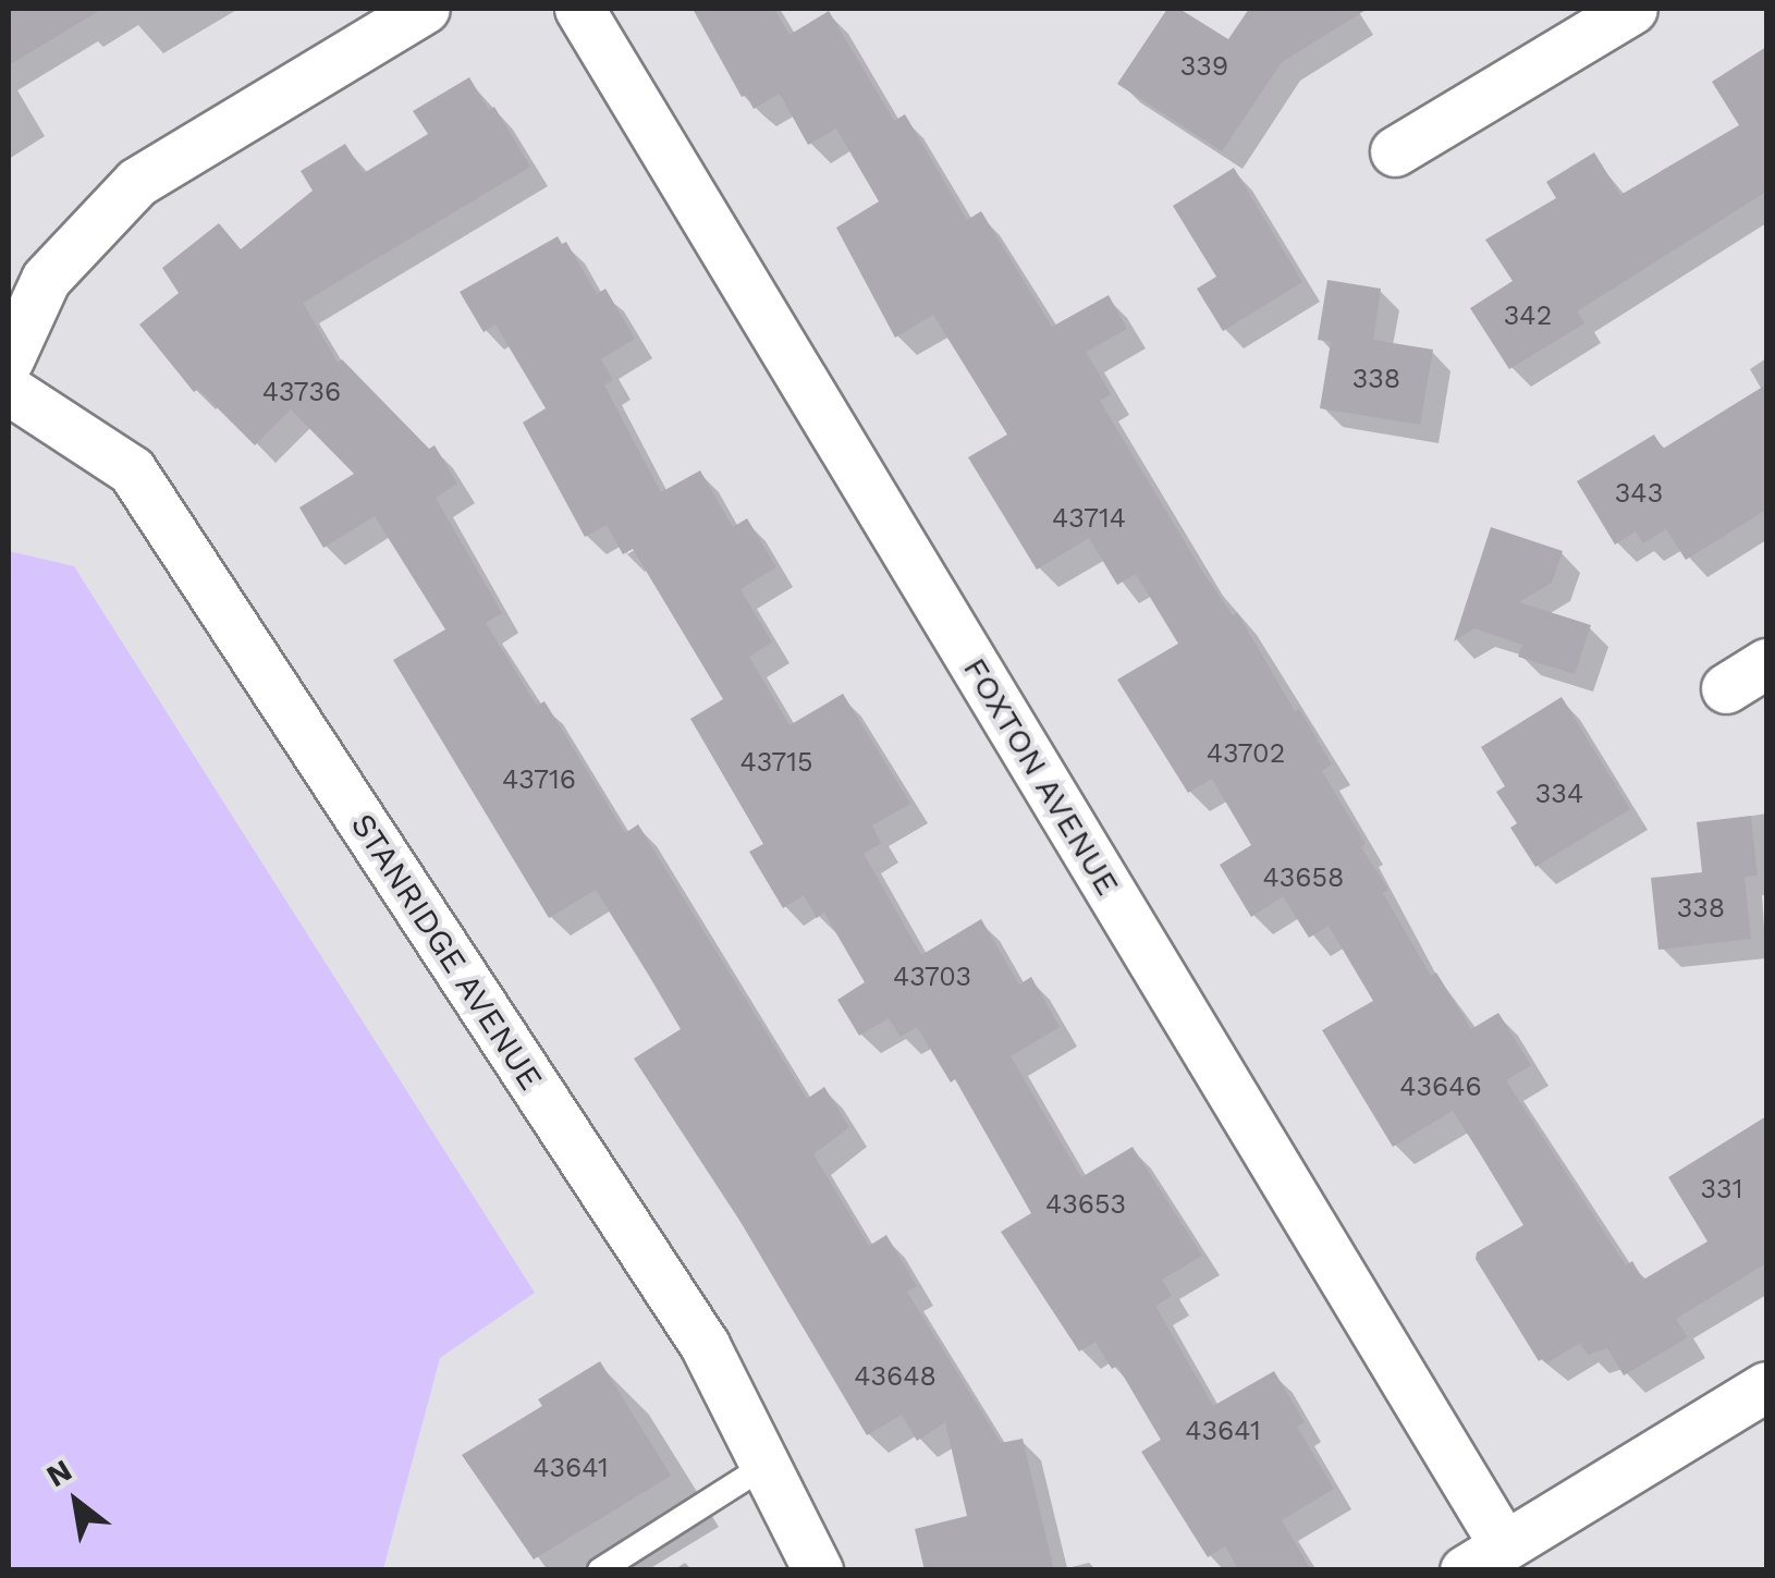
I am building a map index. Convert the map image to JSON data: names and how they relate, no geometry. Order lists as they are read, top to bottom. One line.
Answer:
{"streets":{"street":["FOXTON AVENUE","STANRIDGE AVENUE"]},"house_numbers":["339","342","338","43736","343","43714","43702","43715","43716","334","43658","338","43703","43646","331","43653","43648","43641","43641"],"north":"top left"}
